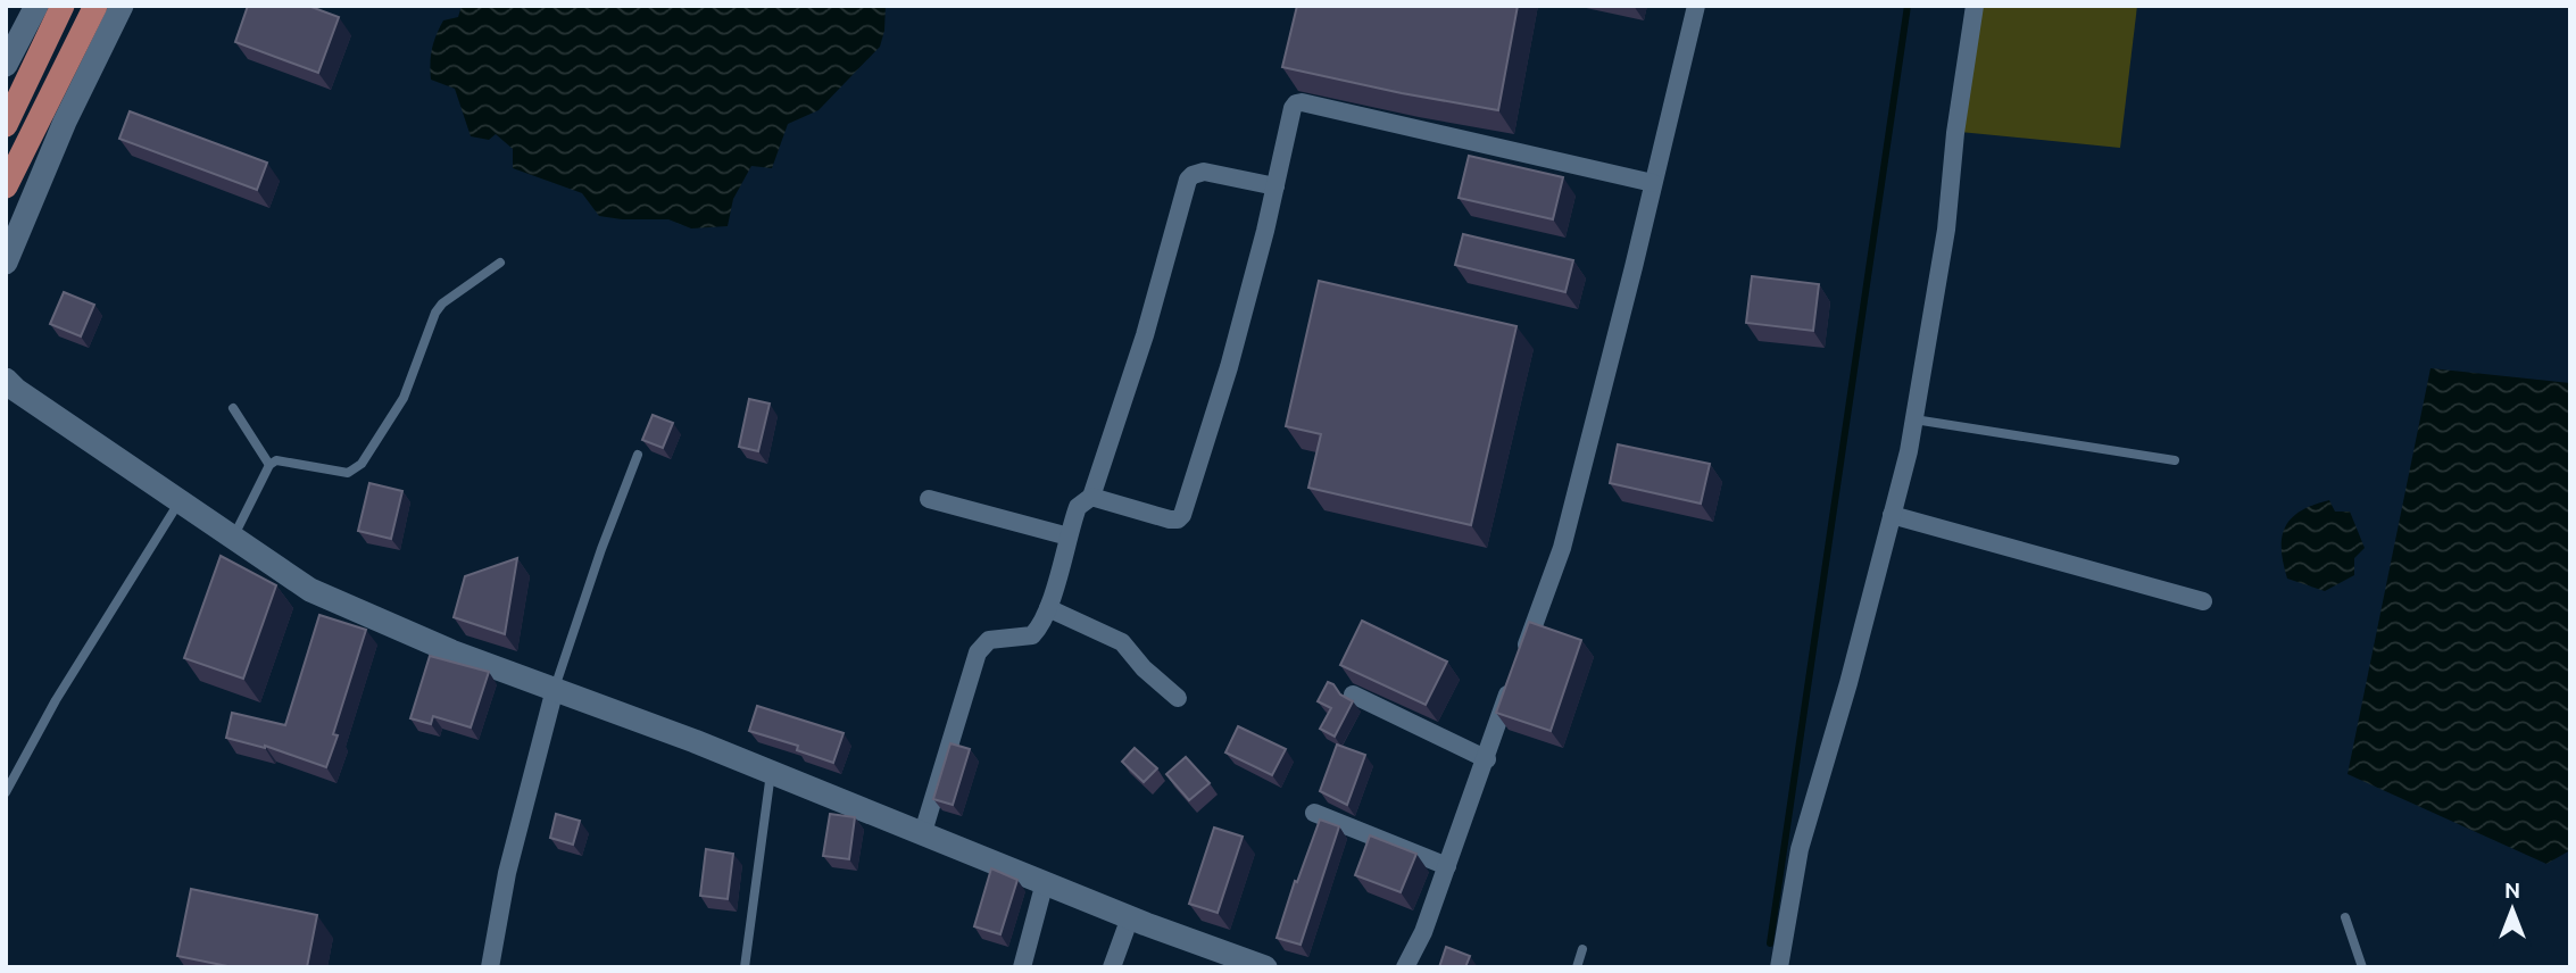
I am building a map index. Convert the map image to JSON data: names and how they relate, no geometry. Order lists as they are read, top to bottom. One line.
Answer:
{"north":"top"}
